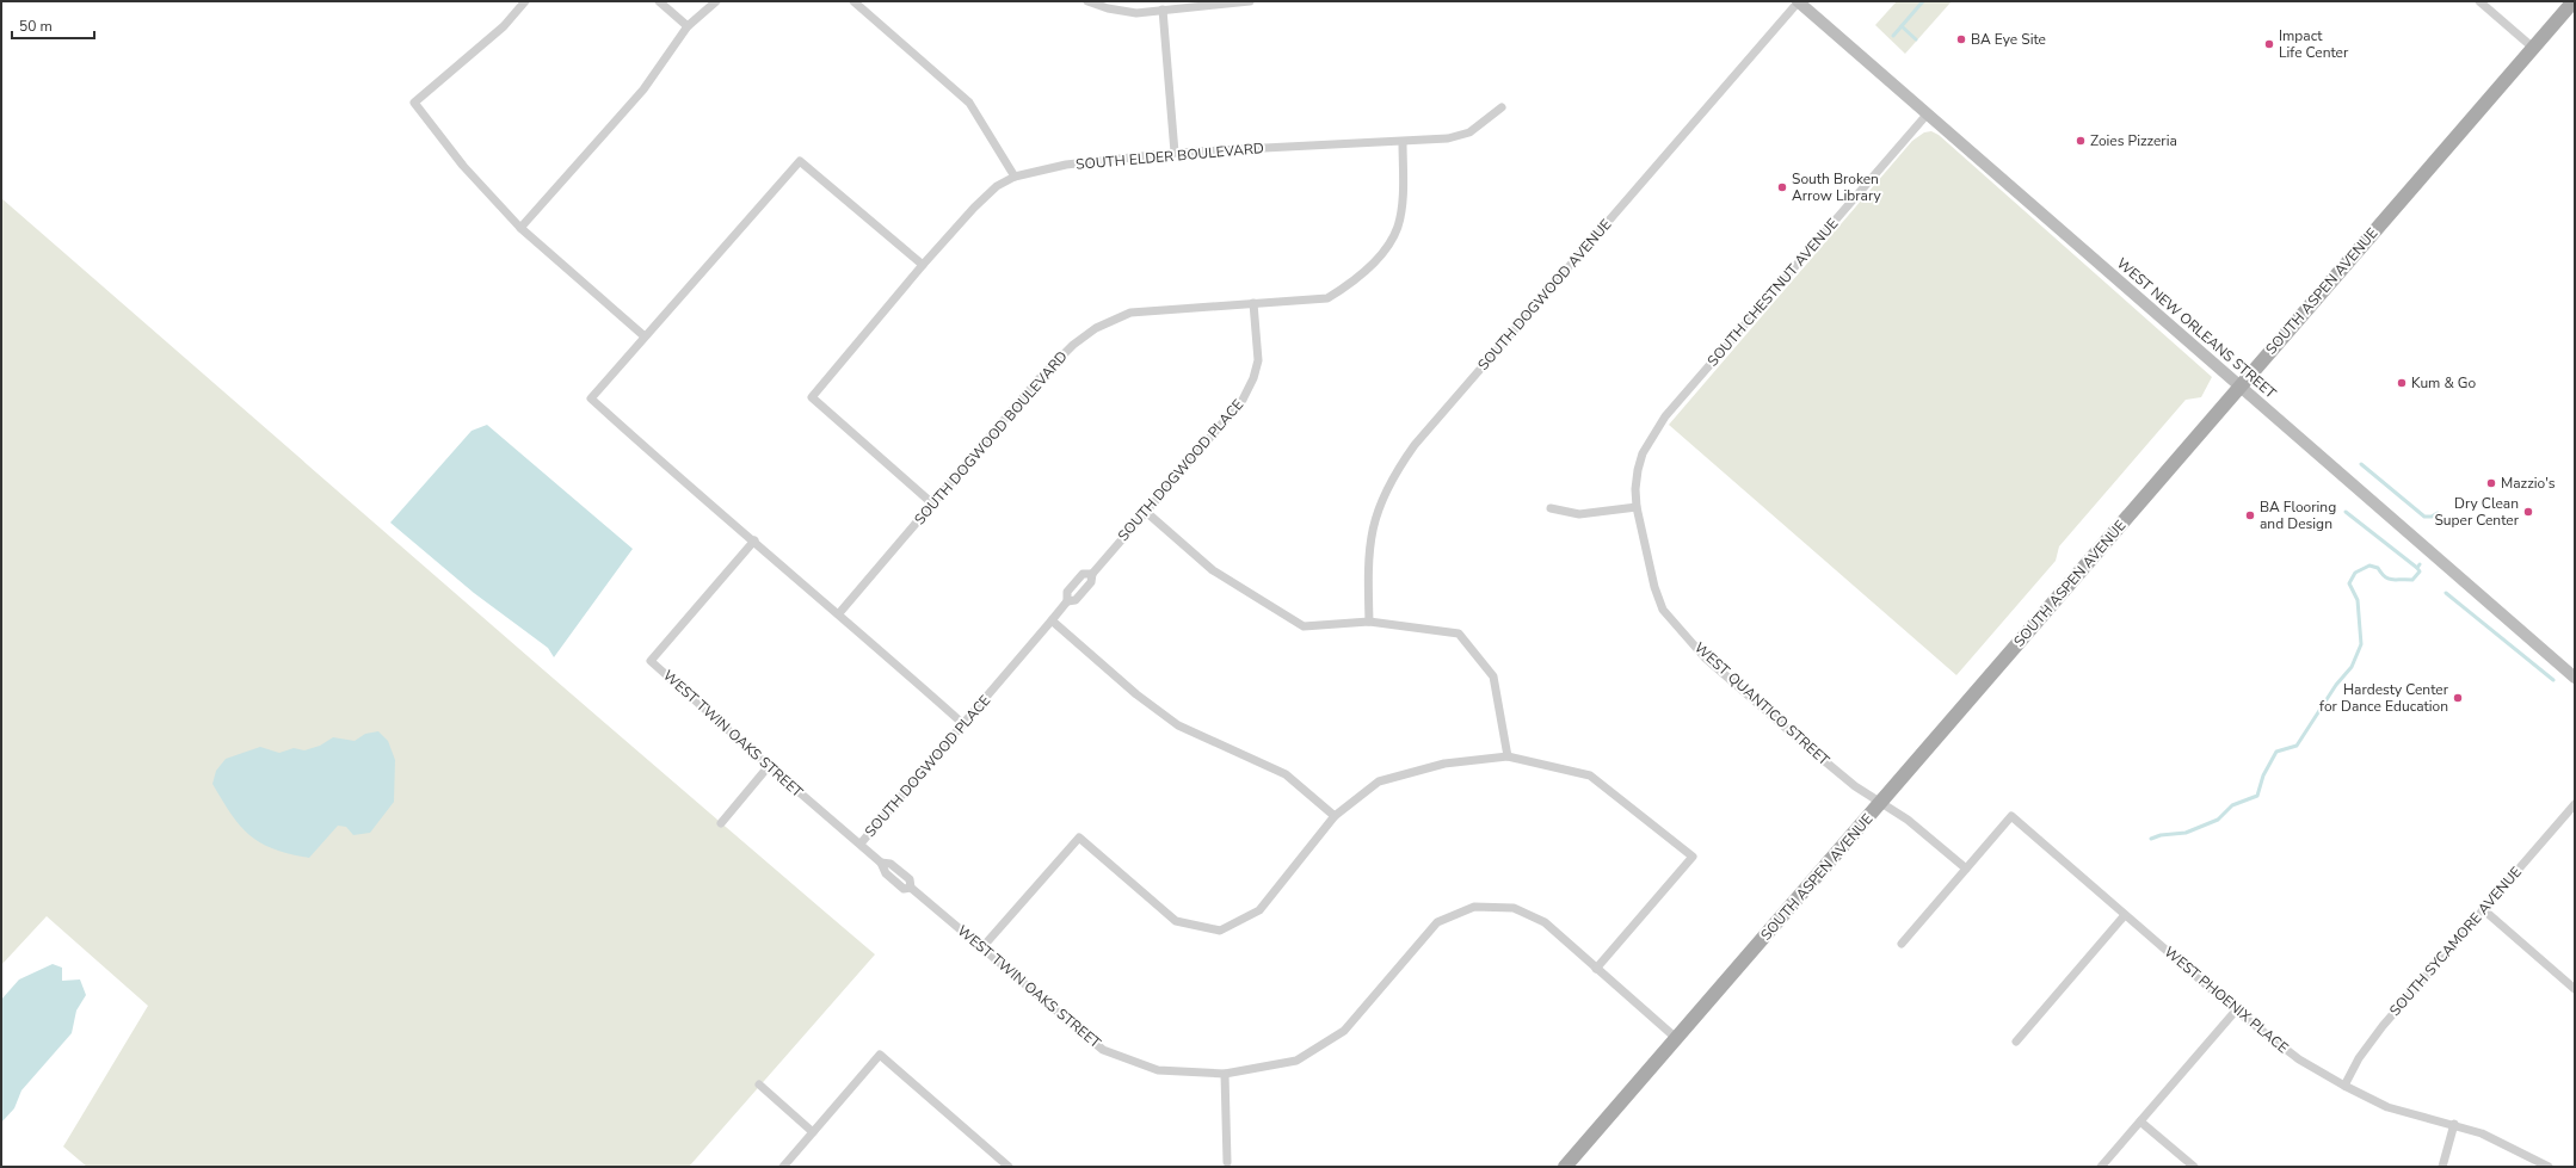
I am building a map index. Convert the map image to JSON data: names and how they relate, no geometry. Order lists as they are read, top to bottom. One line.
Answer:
{"streets":{"main road":["SOUTH ASPEN AVENUE"],"street":["SOUTH ELDER BOULEVARD","SOUTH CHESTNUT AVENUE","SOUTH DOGWOOD AVENUE","WEST NEW ORLEANS STREET","SOUTH DOGWOOD BOULEVARD","SOUTH DOGWOOD PLACE","WEST QUANTICO STREET","WEST TWIN OAKS STREET","SOUTH SYCAMORE AVENUE","WEST PHOENIX PLACE"]},"crossings":[["SOUTH ELDER BOULEVARD","SOUTH DOGWOOD BOULEVARD"],["SOUTH ASPEN AVENUE","WEST NEW ORLEANS STREET"],["SOUTH ASPEN AVENUE","WEST QUANTICO STREET"],["SOUTH ASPEN AVENUE","WEST TWIN OAKS STREET"],["SOUTH CHESTNUT AVENUE","WEST NEW ORLEANS STREET"],["SOUTH CHESTNUT AVENUE","WEST QUANTICO STREET"],["SOUTH DOGWOOD AVENUE","WEST NEW ORLEANS STREET"],["SOUTH DOGWOOD BOULEVARD","SOUTH DOGWOOD PLACE"],["SOUTH DOGWOOD PLACE","WEST TWIN OAKS STREET"],["WEST QUANTICO STREET","WEST PHOENIX PLACE"],["SOUTH SYCAMORE AVENUE","WEST PHOENIX PLACE"]],"places":["BA Eye Site","Impact Life Center","Zoies Pizzeria","South Broken Arrow Library","Kum & Go","Mazzio's","Dry Clean Super Center","BA Flooring and Design","Hardesty Center for Dance Education"],"scale_bar":"50 m"}
